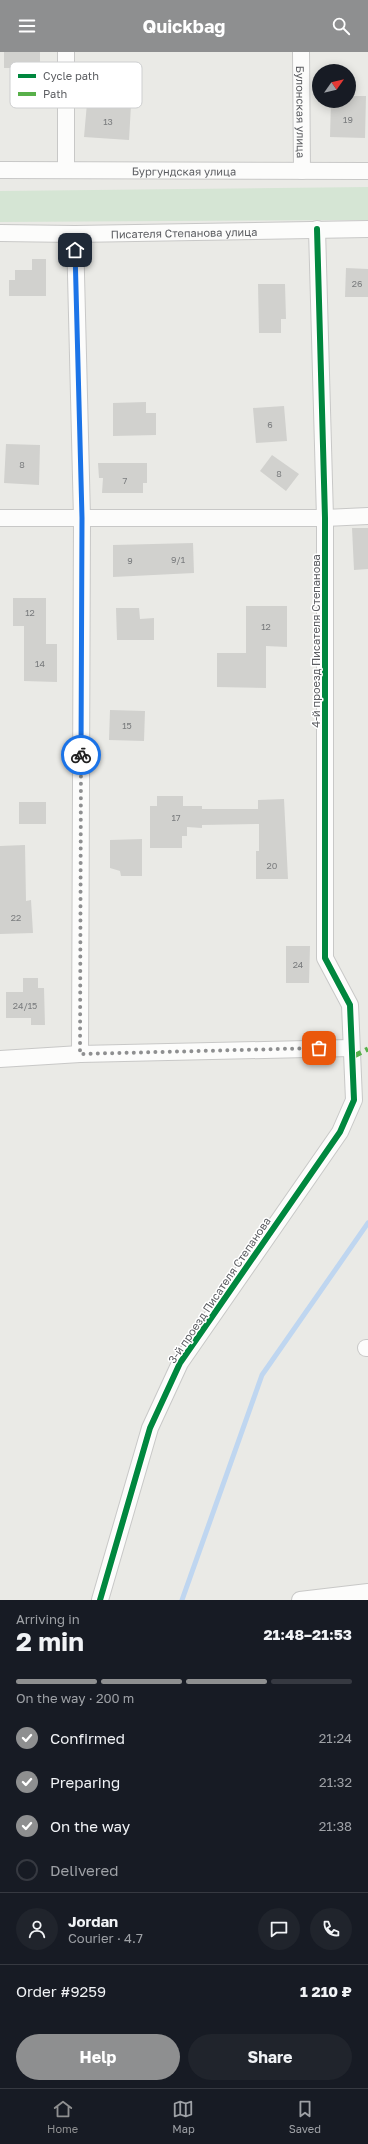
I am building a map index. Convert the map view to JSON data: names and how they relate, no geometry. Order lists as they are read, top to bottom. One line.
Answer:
{"streets":{"street":["Булонская улица","Бургундская улица","Писателя Степанова улица","4-й проезд Писателя Степанова","3-й проезд Писателя Степанова"]},"crossings":[["Булонская улица","Бургундская улица"],["Писателя Степанова улица","4-й проезд Писателя Степанова"],["4-й проезд Писателя Степанова","3-й проезд Писателя Степанова"]],"house_numbers":["19","13","26","6","8","8","7","9/1","9","12","12","14","15","17","20","22","24","24/15"],"legend":["Cycle path","Path"],"north":"top right","page":{"header":"Quickbag","heading":["2 min","Arriving in","21:48–21:53"],"panel":["Jordan","Courier · 4.7","Order #9259","1 210 ₽"],"bar":"On the way · 200 m","list":[["Confirmed","21:24"],["Preparing","21:32"],["On the way","21:38"],"Delivered"],"buttons":["Help","Share"],"tabs":["Home","Map","Saved"]}}
